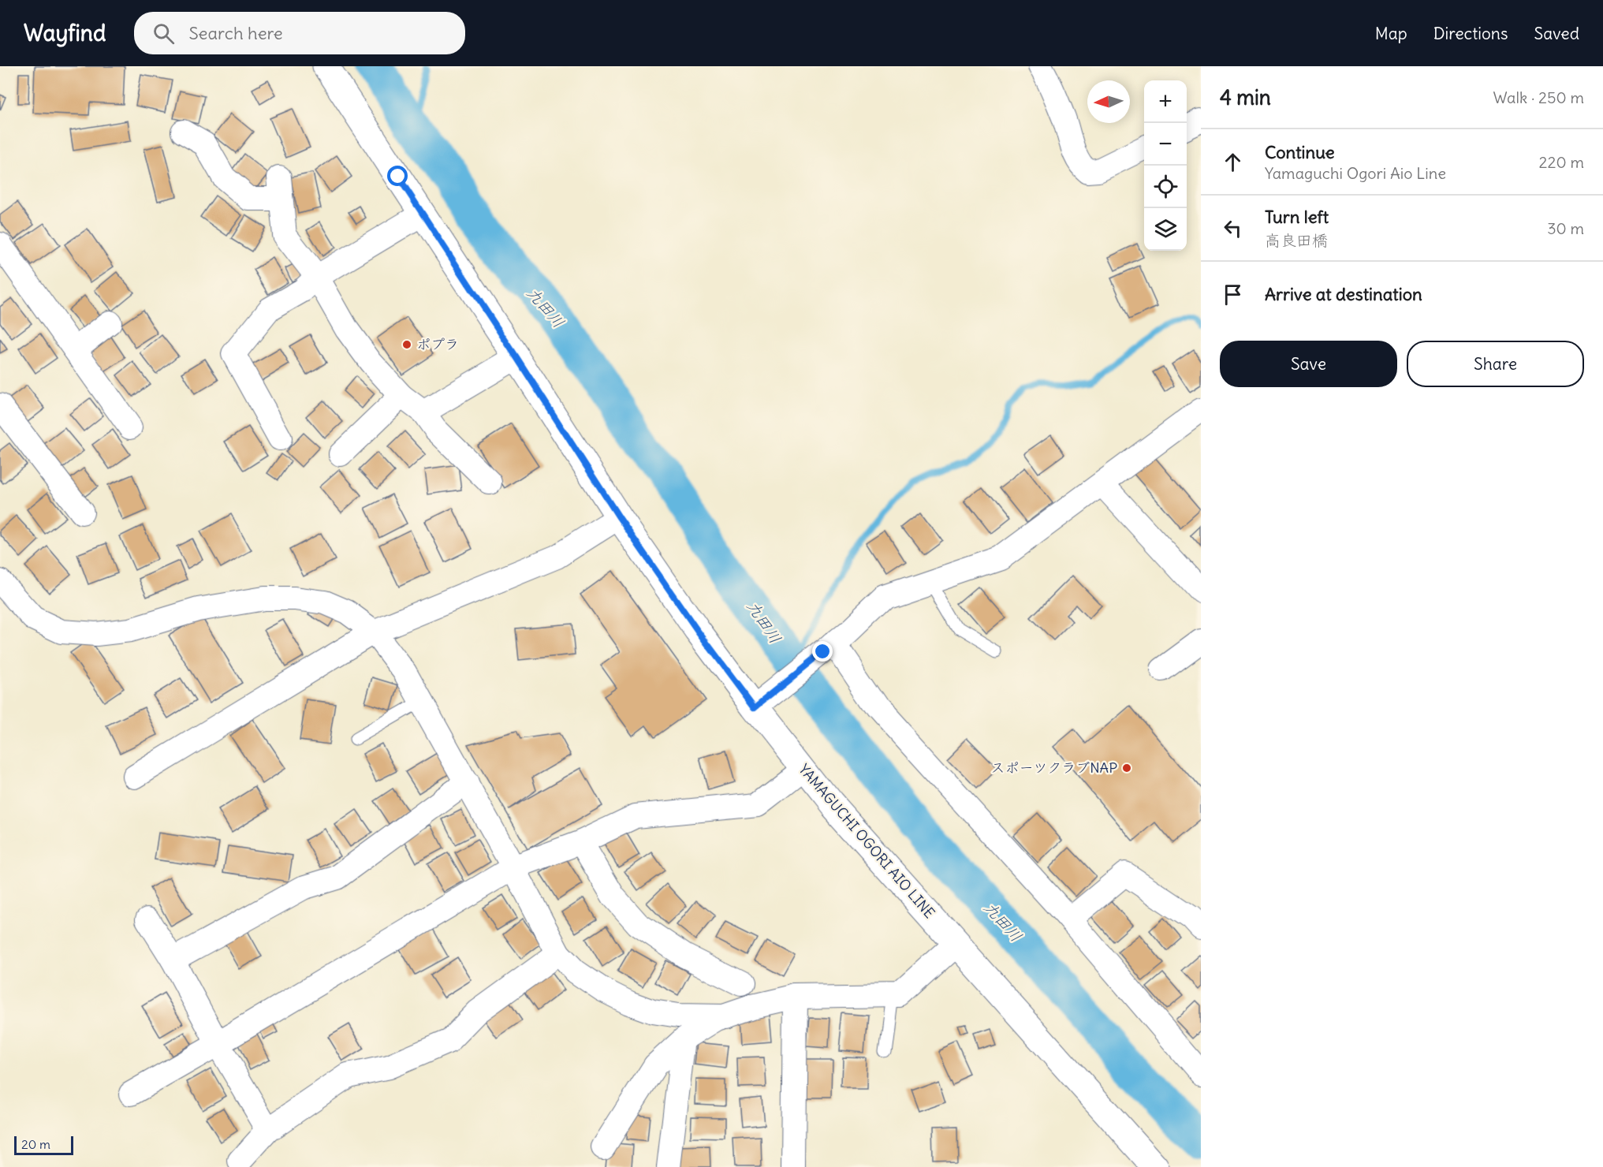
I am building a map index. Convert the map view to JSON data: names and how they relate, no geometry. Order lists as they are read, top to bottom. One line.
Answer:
{"streets":{"main road":["YAMAGUCHI OGORI AIO LINE"]},"water":["九田川"],"places":["ポプラ","スポーツクラブNAP"],"scale_bar":"20 m","north":"left","page":{"header":"Wayfind","search":"Search here","nav":["Map","Directions","Saved"],"heading":["4 min","Walk · 250 m"],"map_buttons":["+","−"],"list":[["Continue","Yamaguchi Ogori Aio Line","220 m"],["Turn left","高良田橋","30 m"],"Arrive at destination"],"buttons":["Save","Share"],"scale":"20 m"}}
